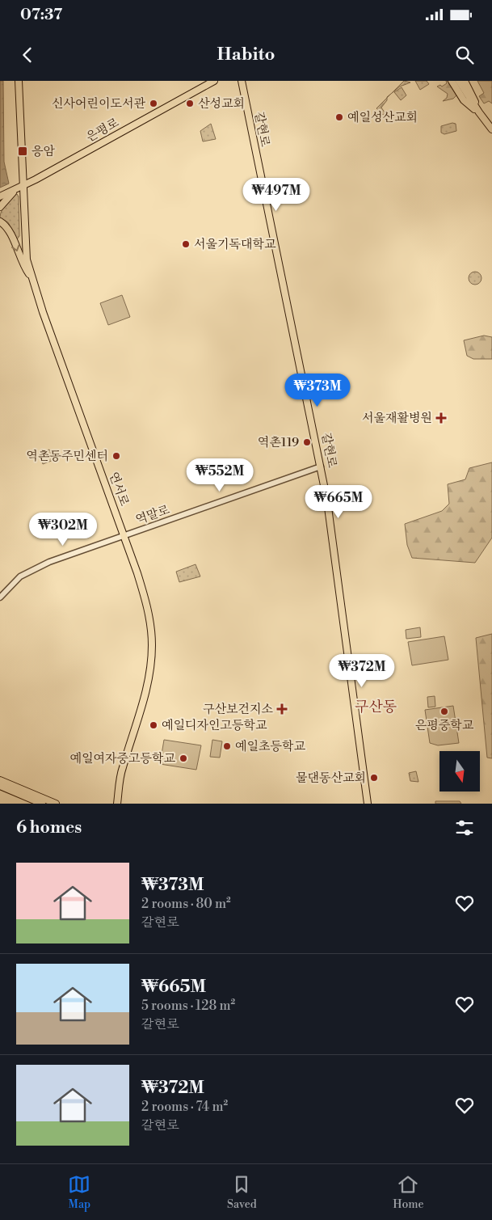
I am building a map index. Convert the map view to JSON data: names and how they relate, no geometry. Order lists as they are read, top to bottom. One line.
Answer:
{"streets":{"main road":["갈현로","은평로","연서로"],"street":["역말로"]},"crossings":[["갈현로","역말로"],["은평로","연서로"],["연서로","역말로"]],"districts":["구산동"],"places":{"other":["신사어린이도서관","산성교회","예일성산교회","서울기독대학교","역촌119","역촌동주민센터","은평중학교","예일디자인고등학교","예일초등학교","예일여자중고등학교","물댄동산교회"],"transit":["응암"],"health":["서울재활병원","구산보건지소"]},"north":"bottom","page":{"status":"07:37","header":"Habito","price":["₩497M","₩373M","₩552M","₩665M","₩302M","₩372M"],"heading":"6 homes","list":[{"name":"₩373M","note":"2 rooms · 80 m² · 갈현로"},{"name":"₩665M","note":"5 rooms · 128 m² · 갈현로"},{"name":"₩372M","note":"2 rooms · 74 m² · 갈현로"}],"tabs":["Map","Saved","Home"]}}
